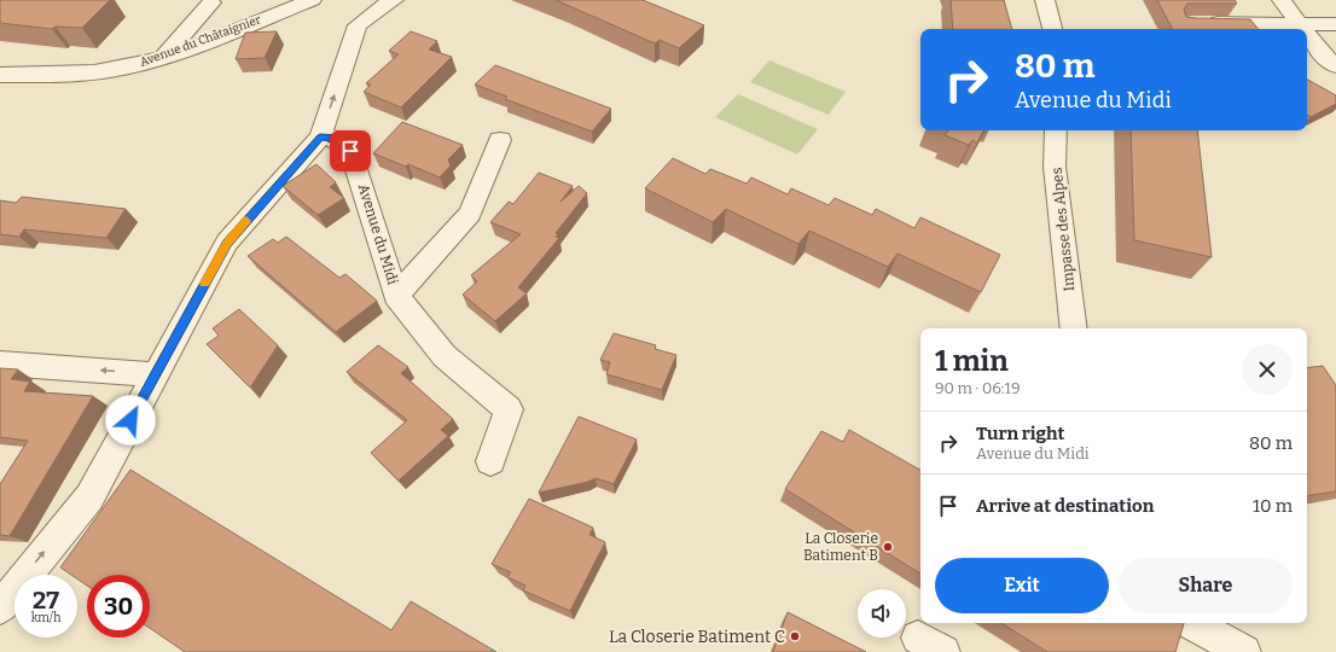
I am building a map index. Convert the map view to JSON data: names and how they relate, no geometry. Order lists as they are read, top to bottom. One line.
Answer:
{"streets":{"street":["Avenue du Châtaignier","Impasse des Alpes","Avenue du Midi"]},"places":["La Closerie Batiment B","La Closerie Batiment C"],"page":{"turn":["80 m","Avenue du Midi"],"heading":["1 min","90 m · 06:19"],"list":[{"name":"Turn right","note":"Avenue du Midi","value":"80 m"},{"name":"Arrive at destination","value":"10 m"}],"buttons":["Exit","Share"],"speed":"27 km/h","limit":"30"}}
